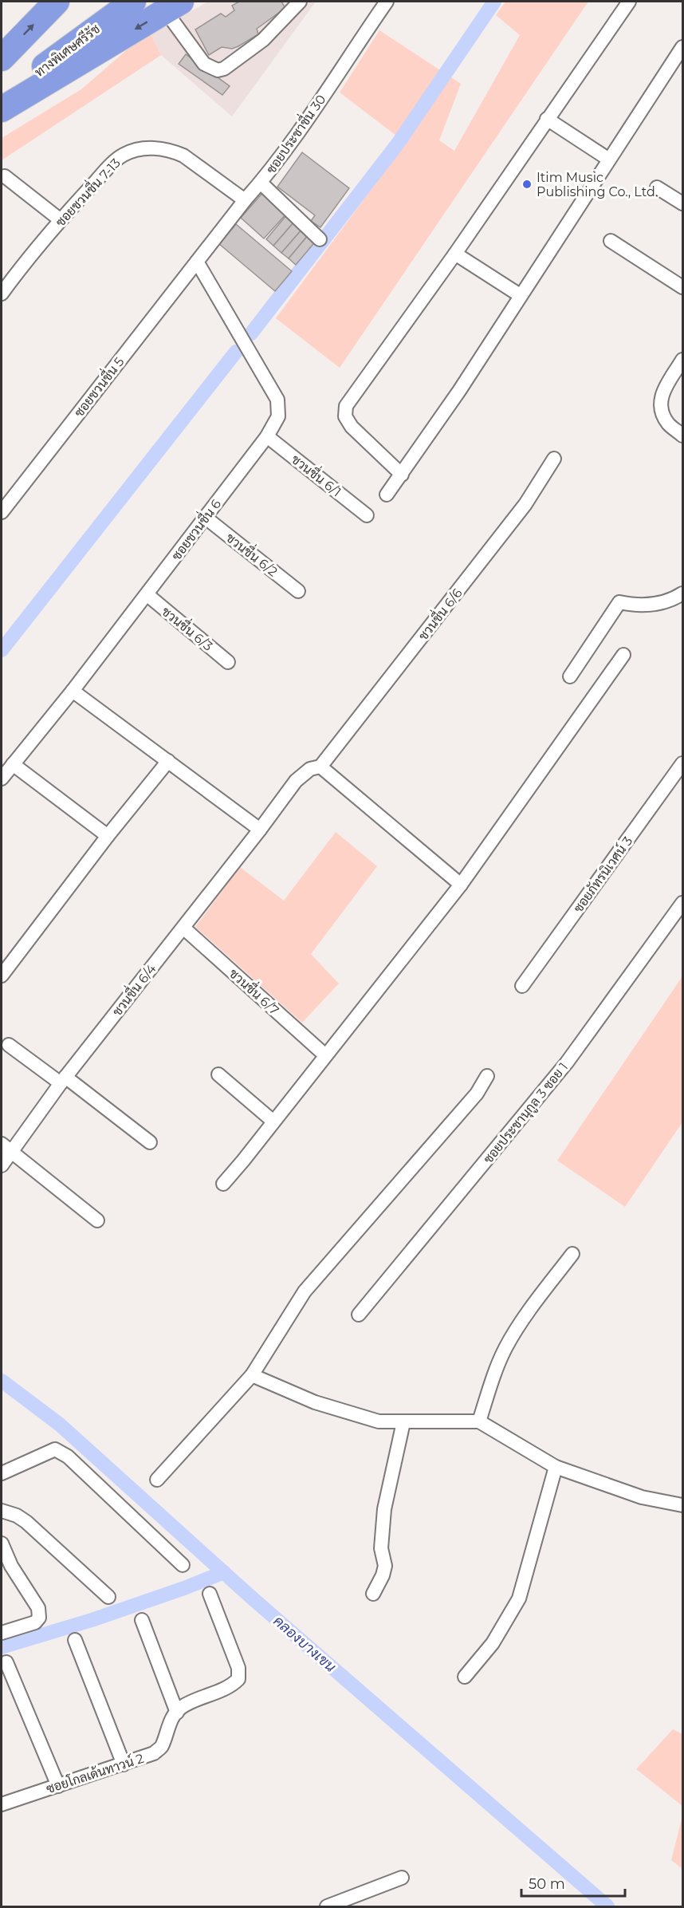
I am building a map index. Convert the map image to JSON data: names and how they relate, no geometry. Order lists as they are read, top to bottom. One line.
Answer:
{"streets":{"highway":["ทางพิเศษศรีรัช"],"street":["ซอยประชาชื่น 30","ซอยชวนชื่น 7-13","ซอยชวนชื่น 5","ชวนชื่น 6/1","ซอยชวนชื่น 6","ชวนชื่น 6/2","ชวนชื่น 6/6","ชวนชื่น 6/3","ซอยภัทรนิเวศน์ 3","ชวนชื่น 6/4","ชวนชื่น 6/7","ซอยประชานุกูล 3 ซอย 1","ซอยโกลเด้นทาวน์ 2"]},"crossings":[["ซอยประชาชื่น 30","ซอยชวนชื่น 7-13"],["ซอยประชาชื่น 30","ซอยชวนชื่น 5"],["ซอยประชาชื่น 30","ซอยชวนชื่น 6"],["ซอยชวนชื่น 5","ซอยชวนชื่น 6"],["ชวนชื่น 6/1","ซอยชวนชื่น 6"],["ซอยชวนชื่น 6","ชวนชื่น 6/2"],["ซอยชวนชื่น 6","ชวนชื่น 6/3"],["ชวนชื่น 6/6","ชวนชื่น 6/4"],["ชวนชื่น 6/4","ชวนชื่น 6/7"]],"water":["คลองบางเขน"],"places":["Itim Music Publishing Co., Ltd."],"scale_bar":"50 m"}
